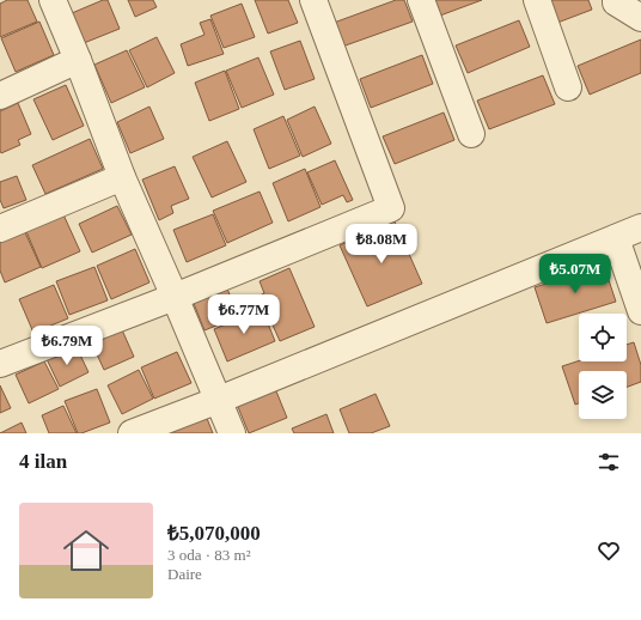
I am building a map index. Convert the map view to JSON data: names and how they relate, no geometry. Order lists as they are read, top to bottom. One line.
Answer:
{"page":{"price":["₺8.08M","₺5.07M","₺6.77M","₺6.79M"],"heading":"4 ilan","list":[{"name":"₺5,070,000","note":"3 oda · 83 m² · Daire"}]}}
